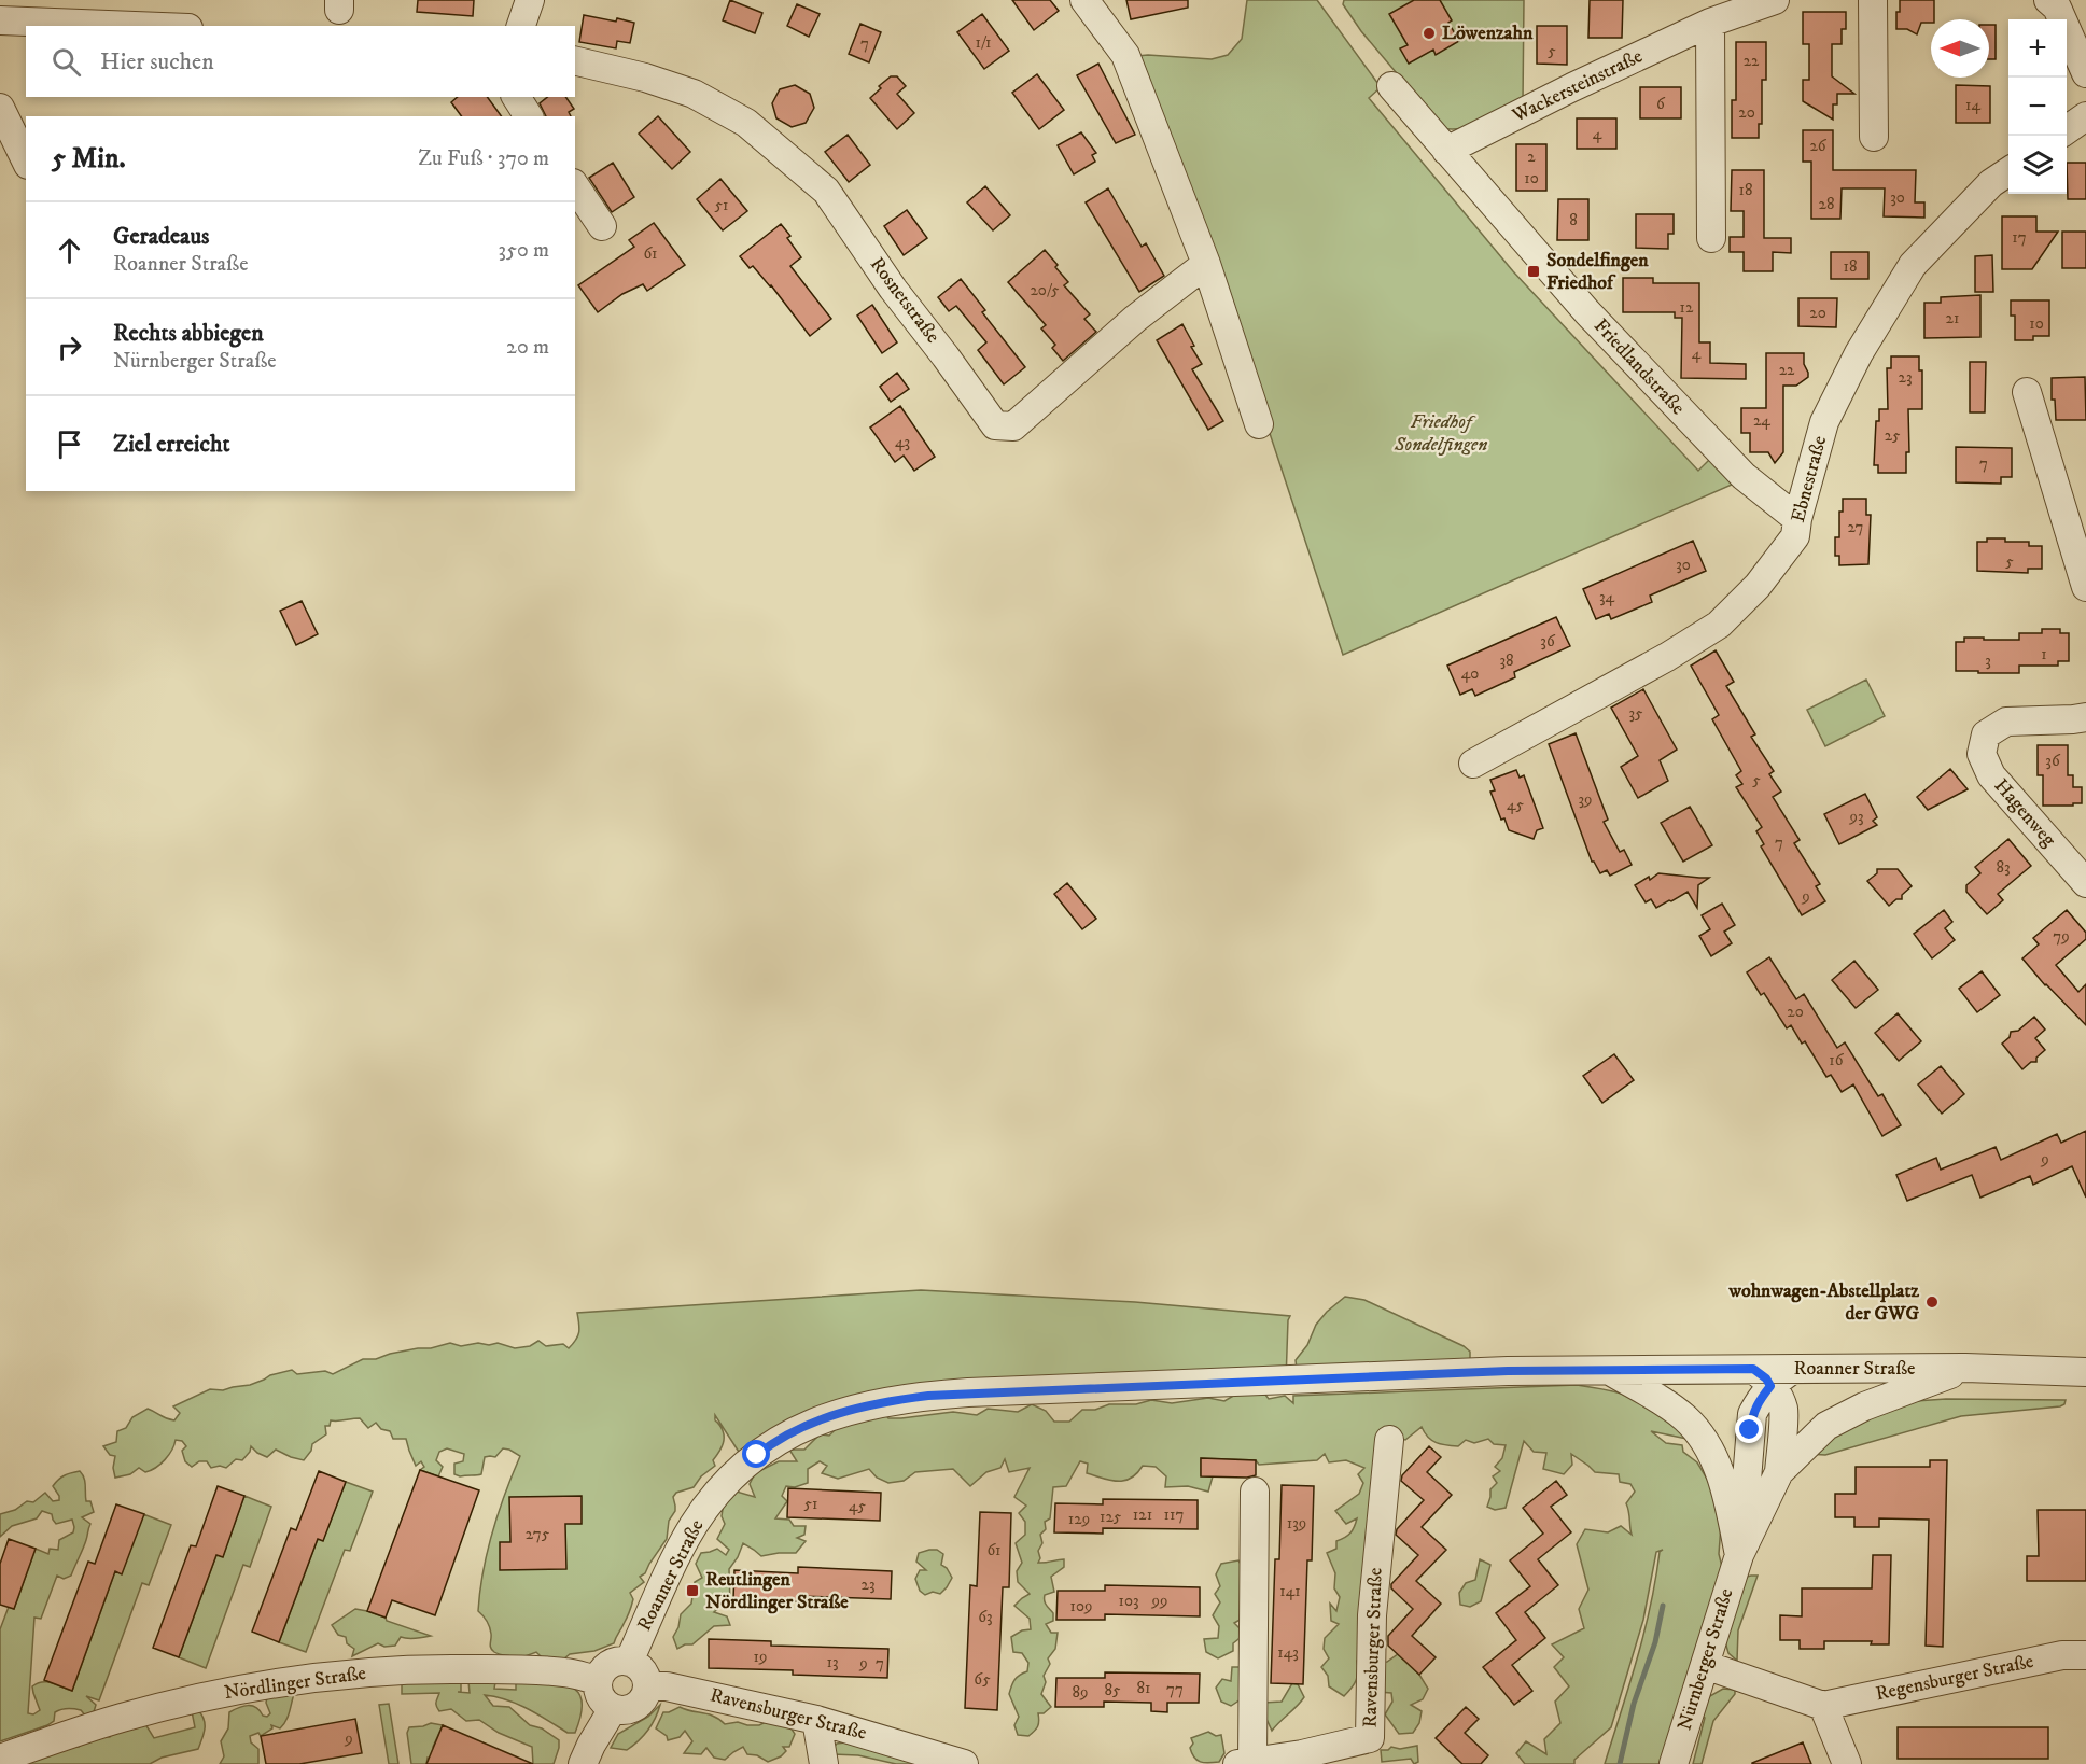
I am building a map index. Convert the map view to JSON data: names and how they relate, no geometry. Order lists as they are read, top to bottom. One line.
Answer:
{"streets":{"street":["Wackersteinstraße","Rosnetstraße","Friedlandstraße","Ebnestraße","Hagenweg","Roanner Straße","Ravensburger Straße","Nürnberger Straße","Regensburger Straße","Nördlinger Straße"]},"crossings":[["Wackersteinstraße","Friedlandstraße"],["Friedlandstraße","Ebnestraße"],["Roanner Straße","Ravensburger Straße"],["Roanner Straße","Nürnberger Straße"],["Roanner Straße","Nördlinger Straße"],["Ravensburger Straße","Nördlinger Straße"]],"parks":["Friedhof Sondelfingen"],"places":{"other":["Löwenzahn","wohnwagen-Abstellplatz der GWG"],"transit":["Sondelfingen Friedhof","Reutlingen Nördlinger Straße"]},"house_numbers":["1/1","7","5","22","6","14","20","4","26","2","10","18","30","28","51","8","17","61","18","20/5","12","20","21","10","4","22","23","24","25","43","7","27","5","30","34","36","1","38","3","40","35","36","5","39","45","93","7","83","9","79","20","16","9","51","45","121","117","125","129","139","275","61","23","141","103","99","109","63","143","19","13","9","7","65","81","77","85","89","9"],"north":"left","page":{"map_buttons":["+","−"],"search":"Hier suchen","heading":["5 Min.","Zu Fuß · 370 m"],"list":[["Geradeaus","Roanner Straße","350 m"],["Rechts abbiegen","Nürnberger Straße","20 m"],"Ziel erreicht"]}}
